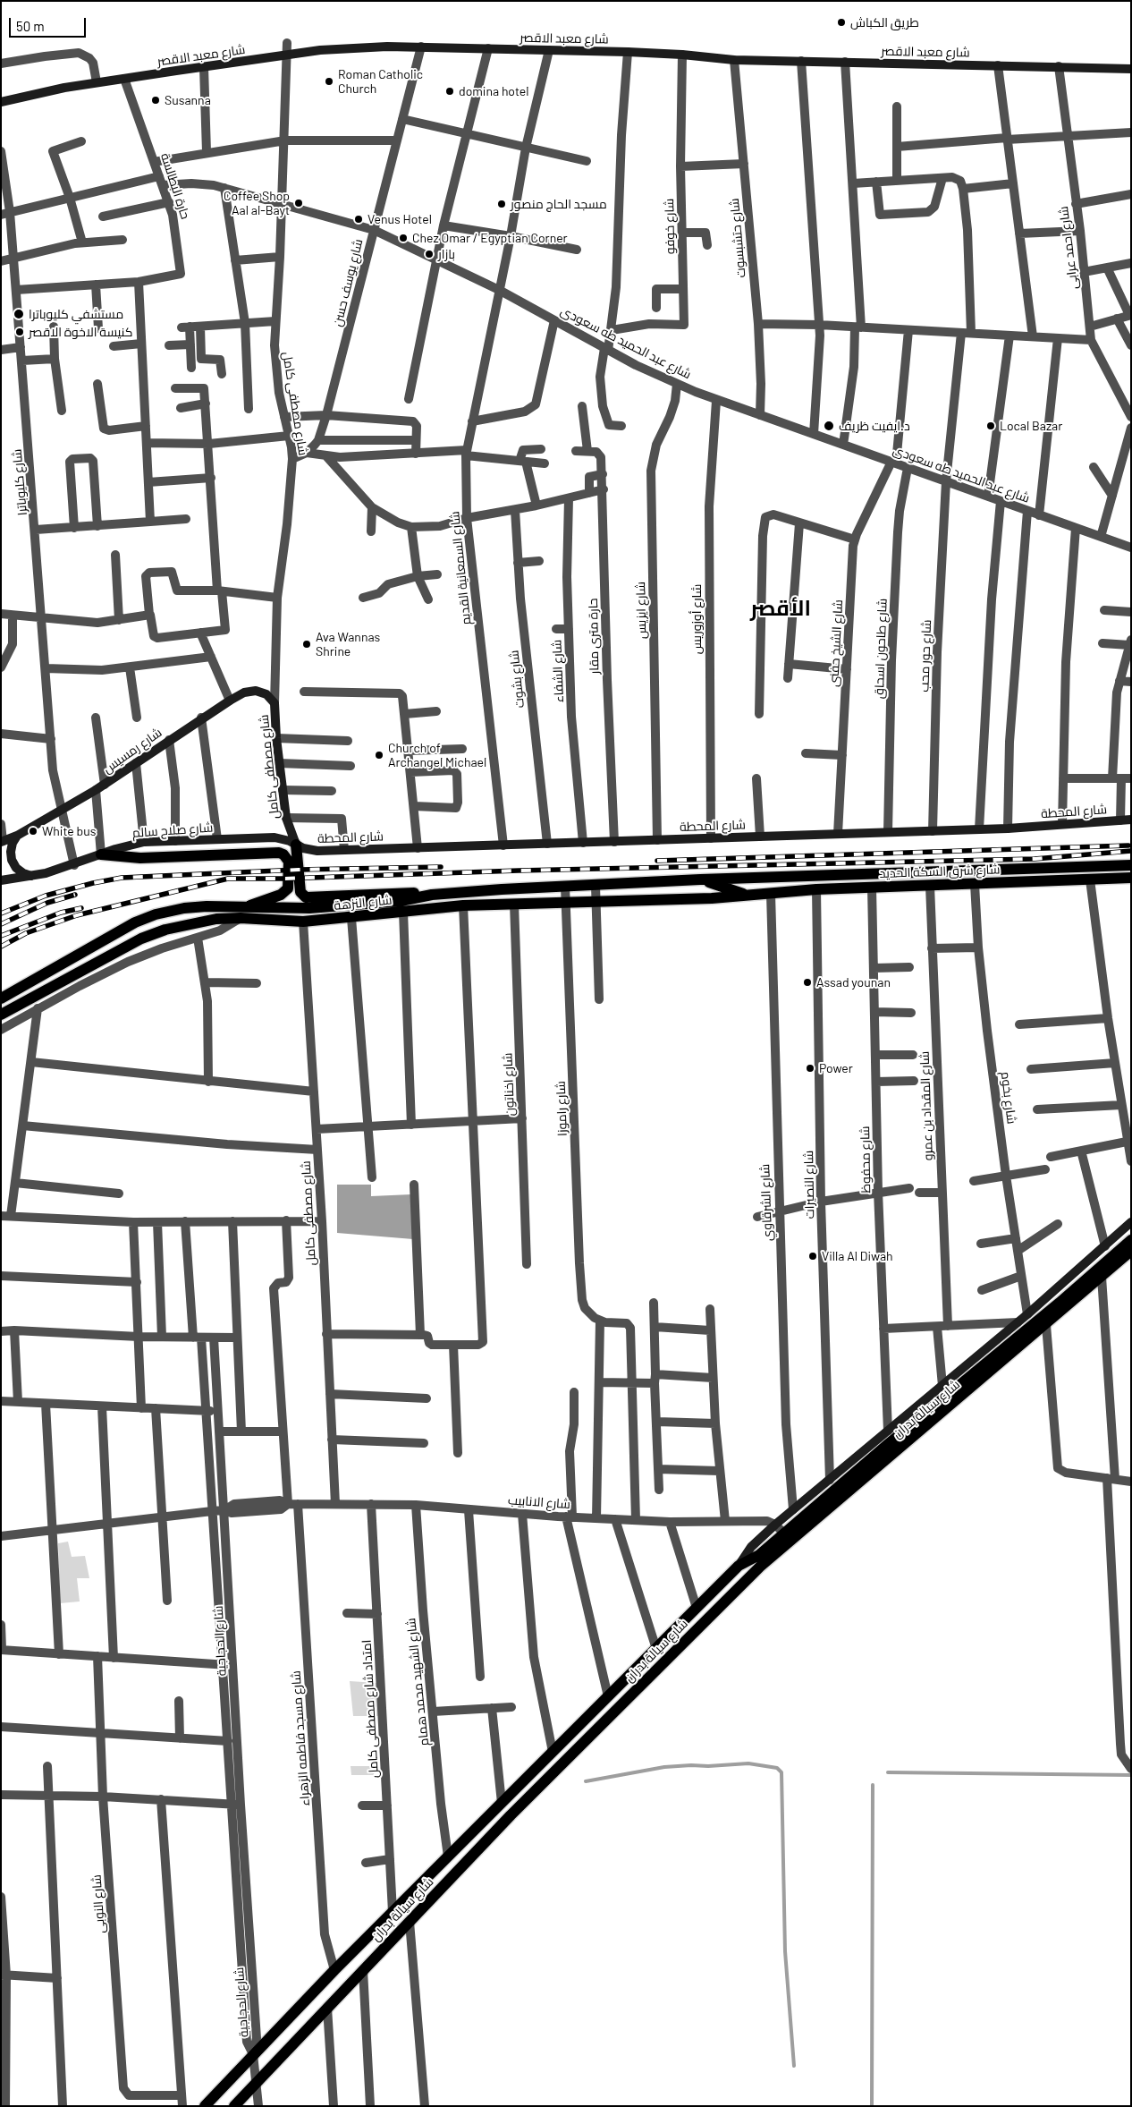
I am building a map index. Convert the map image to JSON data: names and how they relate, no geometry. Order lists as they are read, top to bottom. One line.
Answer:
{"streets":{"main road":["شارع معبد الاقصر","شارع مصطفى كامل","شارع رمسيس","شارع المحطة","شارع صلاح سالم","شارع شرق السكة الحديد","شارع النزهة","شارع سيالة بدران"],"street":["حارة البطالسة","شارع خوفو","شارع حتشبسوت","شارع احمد عرابى","شارع يوسف حسن","شارع عبد الحميد طه سعودى","شارع كليوباترا","شارع السمعانية القديم","شارع ايزيس","شارع أوزوريس","حارة مترى مقار","شارع الشيخ حفنى","شارع طاحون اسحاق","شارع حور محب","شارع الشفاء","شارع بشوت","شارع اخناتون","شارع بخوم","شارع المقداد بن عمرو","شارع راموزا","شارع محفوظ","شارع النصيرات","شارع الشرقاوي","شارع الانابيب","شارع الحجاجية","شارع الشهيد محمد همام","امتداد شارع مصطفى كامل","شارع مسجد فاطمه الزهراء","شارع النوبى"]},"crossings":[["شارع معبد الاقصر","حارة البطالسة"],["شارع معبد الاقصر","شارع خوفو"],["شارع معبد الاقصر","شارع حتشبسوت"],["شارع معبد الاقصر","شارع احمد عرابى"],["شارع معبد الاقصر","شارع يوسف حسن"],["شارع معبد الاقصر","شارع مصطفى كامل"],["شارع معبد الاقصر","شارع السمعانية القديم"],["حارة البطالسة","شارع عبد الحميد طه سعودى"],["حارة البطالسة","شارع كليوباترا"],["شارع حتشبسوت","شارع عبد الحميد طه سعودى"],["شارع يوسف حسن","شارع عبد الحميد طه سعودى"],["شارع يوسف حسن","شارع مصطفى كامل"],["شارع عبد الحميد طه سعودى","شارع مصطفى كامل"],["شارع عبد الحميد طه سعودى","شارع كليوباترا"],["شارع عبد الحميد طه سعودى","شارع السمعانية القديم"],["شارع عبد الحميد طه سعودى","شارع ايزيس"],["شارع عبد الحميد طه سعودى","شارع أوزوريس"],["شارع عبد الحميد طه سعودى","شارع الشيخ حفنى"],["شارع عبد الحميد طه سعودى","شارع طاحون اسحاق"],["شارع عبد الحميد طه سعودى","شارع حور محب"],["شارع مصطفى كامل","شارع رمسيس"],["شارع مصطفى كامل","شارع المحطة"],["شارع مصطفى كامل","شارع صلاح سالم"],["شارع مصطفى كامل","شارع النزهة"],["شارع مصطفى كامل","شارع الانابيب"],["شارع كليوباترا","شارع رمسيس"],["شارع كليوباترا","شارع صلاح سالم"],["شارع السمعانية القديم","شارع المحطة"],["شارع ايزيس","شارع المحطة"],["شارع أوزوريس","شارع المحطة"],["حارة مترى مقار","شارع المحطة"],["شارع الشيخ حفنى","شارع المحطة"],["شارع طاحون اسحاق","شارع المحطة"],["شارع حور محب","شارع المحطة"],["شارع الشفاء","شارع المحطة"],["شارع بشوت","شارع المحطة"],["شارع المحطة","شارع صلاح سالم"],["شارع شرق السكة الحديد","شارع النزهة"],["شارع شرق السكة الحديد","شارع بخوم"],["شارع شرق السكة الحديد","شارع المقداد بن عمرو"],["شارع شرق السكة الحديد","شارع محفوظ"],["شارع شرق السكة الحديد","شارع النصيرات"],["شارع شرق السكة الحديد","شارع الشرقاوي"],["شارع النزهة","شارع اخناتون"],["شارع النزهة","شارع راموزا"],["شارع بخوم","شارع سيالة بدران"],["شارع محفوظ","شارع سيالة بدران"],["شارع النصيرات","شارع سيالة بدران"],["شارع الشرقاوي","شارع سيالة بدران"],["شارع سيالة بدران","شارع الانابيب"],["شارع سيالة بدران","شارع الحجاجية"],["شارع سيالة بدران","شارع الشهيد محمد همام"],["شارع سيالة بدران","امتداد شارع مصطفى كامل"],["شارع سيالة بدران","شارع مسجد فاطمه الزهراء"],["شارع الانابيب","شارع الحجاجية"],["شارع الانابيب","شارع الشهيد محمد همام"],["شارع الانابيب","امتداد شارع مصطفى كامل"],["شارع الانابيب","شارع مسجد فاطمه الزهراء"]],"districts":["الأقصر"],"places":["طريق الكباش","Roman Catholic Church","domina hotel","Susanna","Coffee Shop Aal al‑Bayt","مسجد الحاج منصور","Venus Hotel","Chez Omar / Egyptian Corner","بازار","مستشفي كليوباترا","كنيسة الاخوة الاقصر","د.ايفيت ظريف","Local Bazar","Ava Wannas Shrine","Church of Archangel Michael","White bus","Assad younan","Power","Villa Al Diwah"],"scale_bar":"50 m"}
